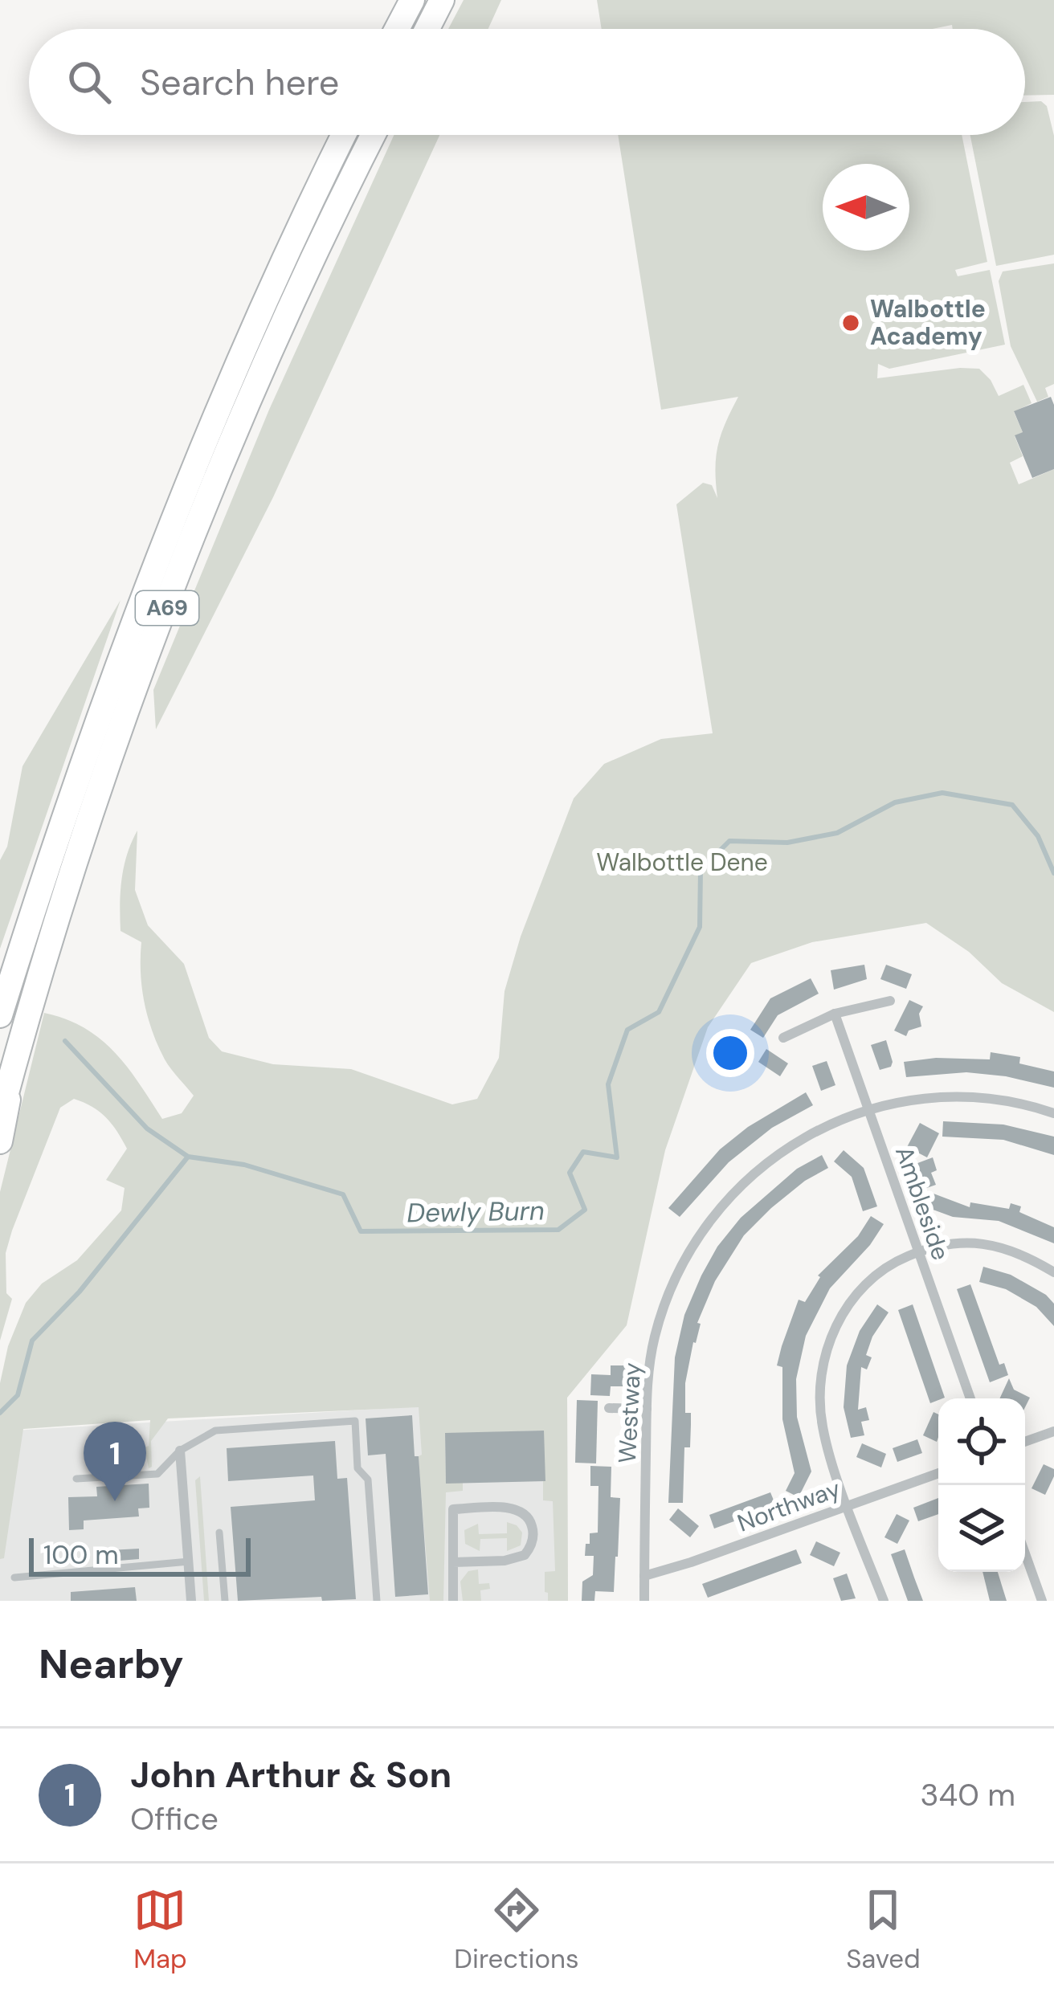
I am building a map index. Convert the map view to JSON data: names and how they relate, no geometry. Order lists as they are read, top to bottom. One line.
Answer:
{"streets":{"highway":["A69"],"street":["Ambleside","Westway","Northway"]},"crossings":[["Ambleside","Westway"],["Westway","Northway"]],"water":["Dewly Burn"],"parks":["Walbottle Dene"],"places":["Walbottle Academy"],"scale_bar":"100 m","north":"left","page":{"search":"Search here","pins":"1","scale":"100 m","heading":"Nearby","list":[{"mark":"1","name":"John Arthur & Son","note":"Office","value":"340 m"}],"nav":["Map","Directions","Saved"]}}
